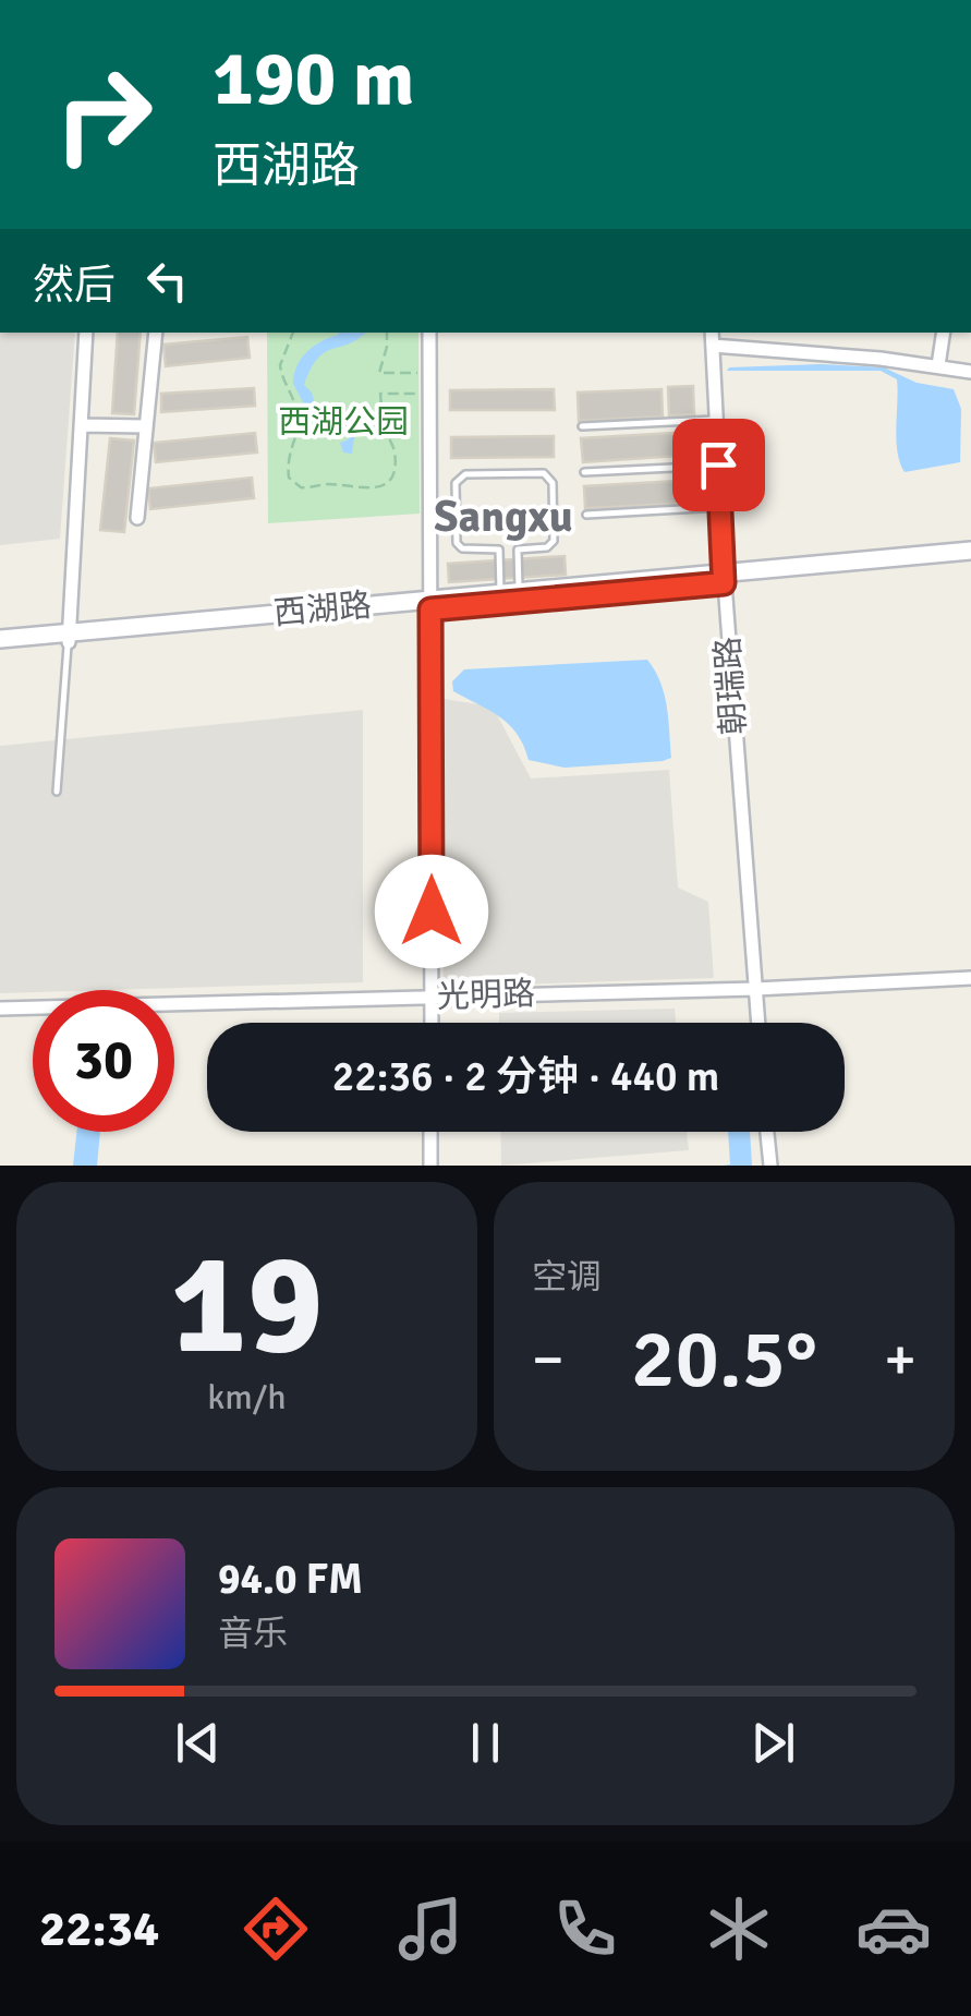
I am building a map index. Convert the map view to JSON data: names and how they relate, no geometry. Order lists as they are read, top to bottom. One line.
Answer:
{"streets":{"main road":["西湖路"],"street":["朝瑞路","光明路"]},"crossings":[["西湖路","朝瑞路"],["朝瑞路","光明路"]],"districts":["Sangxu"],"parks":["西湖公园"],"page":{"turn":["190 m","西湖路"],"then":"然后","limit":"30","trip":"22:36 · 2 分钟 · 440 m","tile":[["19","km/h"],"空调"],"heat":["−","20.5°","+"],"song":["94.0 FM","音乐"],"tabs":"22:34"}}
